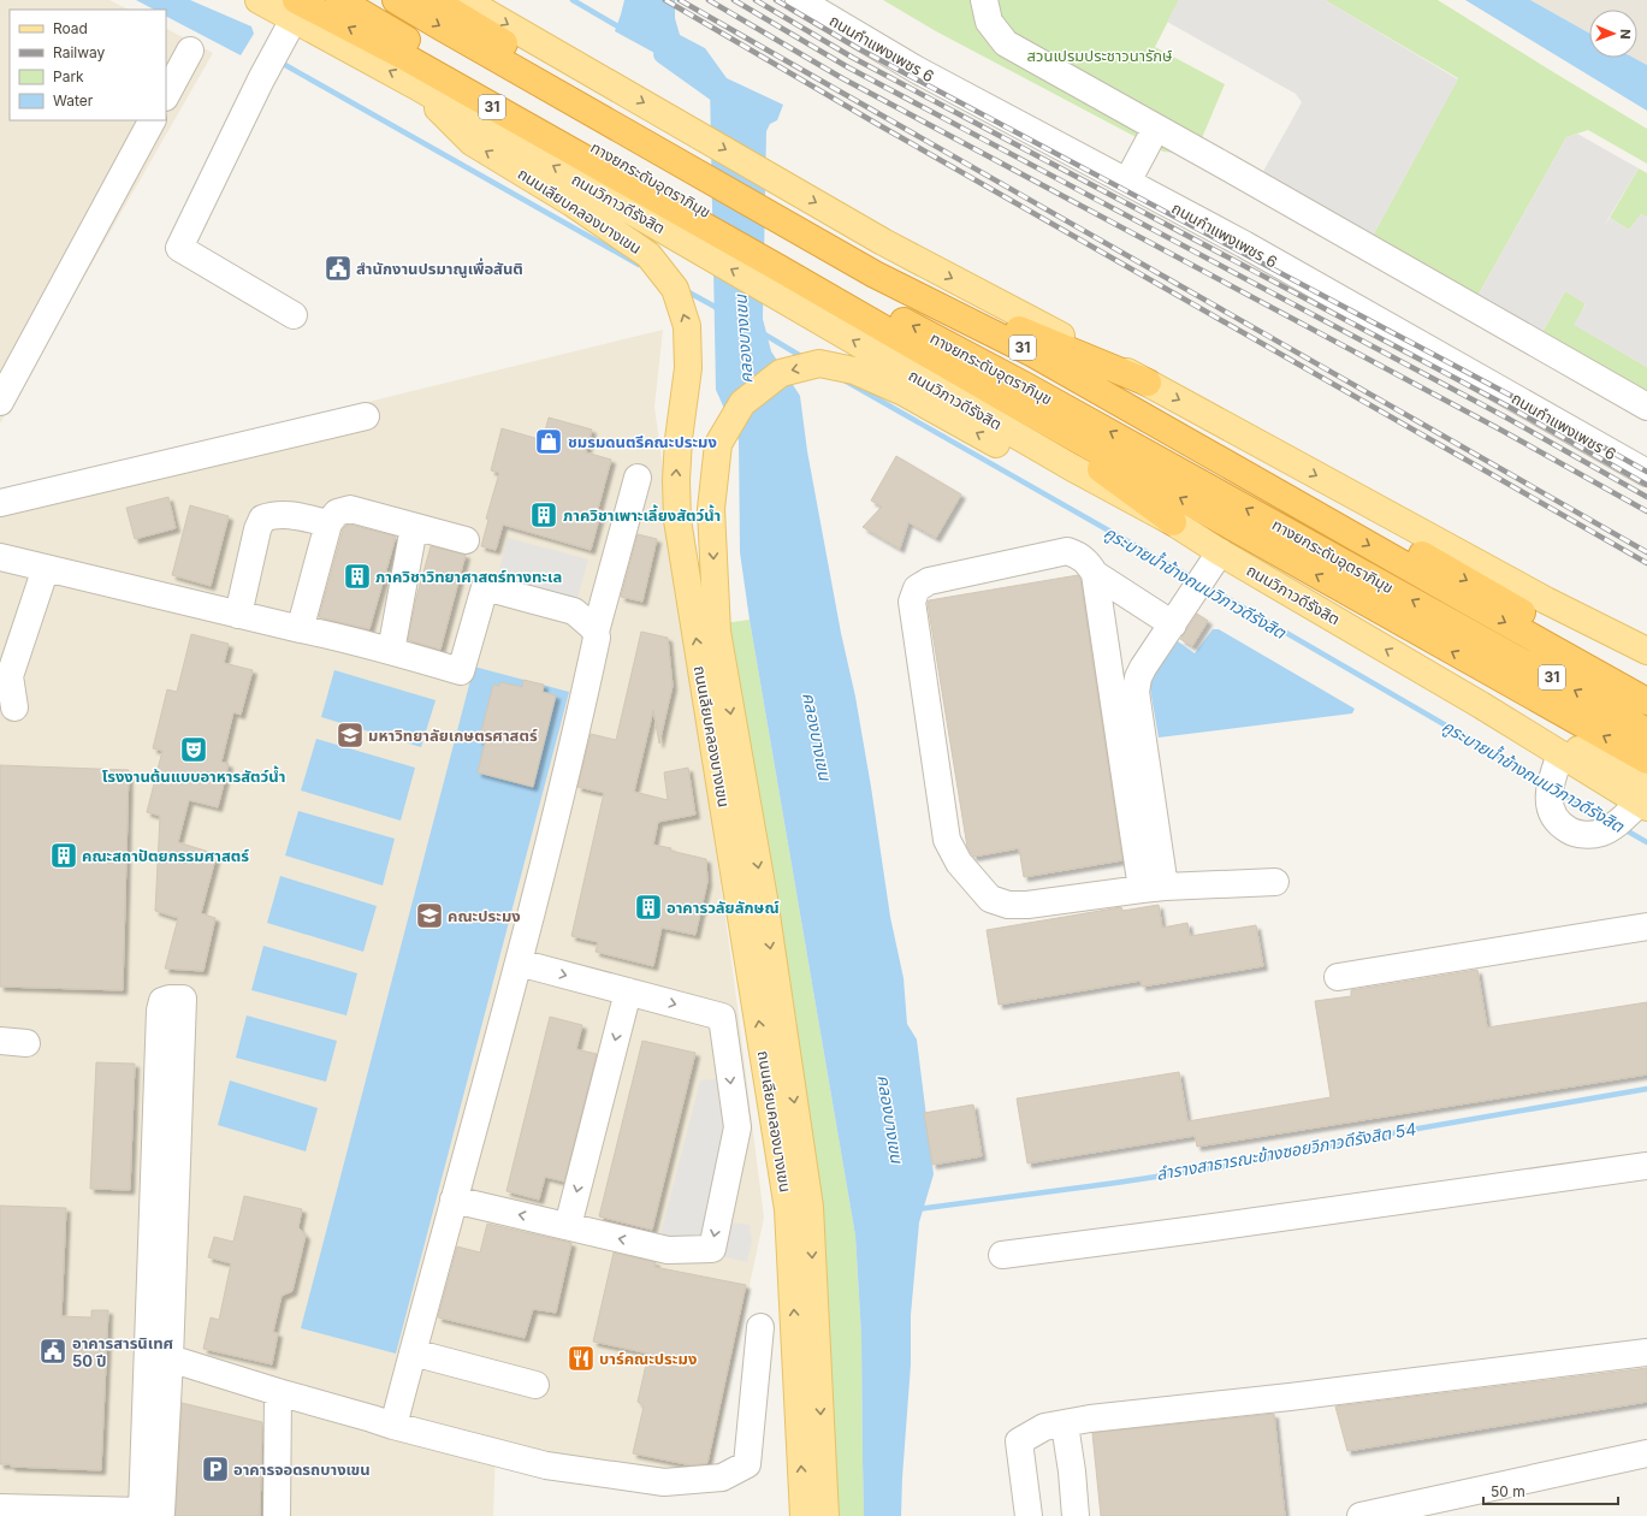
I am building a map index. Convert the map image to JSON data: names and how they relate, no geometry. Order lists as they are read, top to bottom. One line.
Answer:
{"streets":{"highway":["31","ทางยกระดับอุตราภิมุข","ถนนวิภาวดีรังสิต"],"main road":["ถนนเลียบคลองบางเขน"],"street":["ถนนกำแพงเพชร 6"]},"crossings":[["ถนนวิภาวดีรังสิต","ถนนเลียบคลองบางเขน"]],"water":["คลองบางเขน","คูระบายน้ำข้างถนนวิภาวดีรังสิต","ลำรางสาธารณะข้างซอยวิภาวดีรังสิต 54"],"parks":["สวนเปรมประชาวนารักษ์"],"places":{"public building":["สำนักงานปรมาณูเพื่อสันติ","อาคารสารนิเทศ 50 ปี"],"shop":["ชมรมดนตรีคณะประมง"],"building":["ภาควิชาเพาะเลี้ยงสัตว์น้ำ","ภาควิชาวิทยาศาสตร์ทางทะเล","คณะสถาปัตยกรรมศาสตร์","อาคารวลัยลักษณ์"],"school or university":["มหาวิทยาลัยเกษตรศาสตร์","คณะประมง"],"theatre":["โรงงานต้นแบบอาหารสัตว์น้ำ"],"restaurant":["บาร์คณะประมง"],"parking":["อาคารจอดรถบางเขน"]},"legend":["Road","Railway","Park","Water"],"scale_bar":"50 m","north":"right"}
